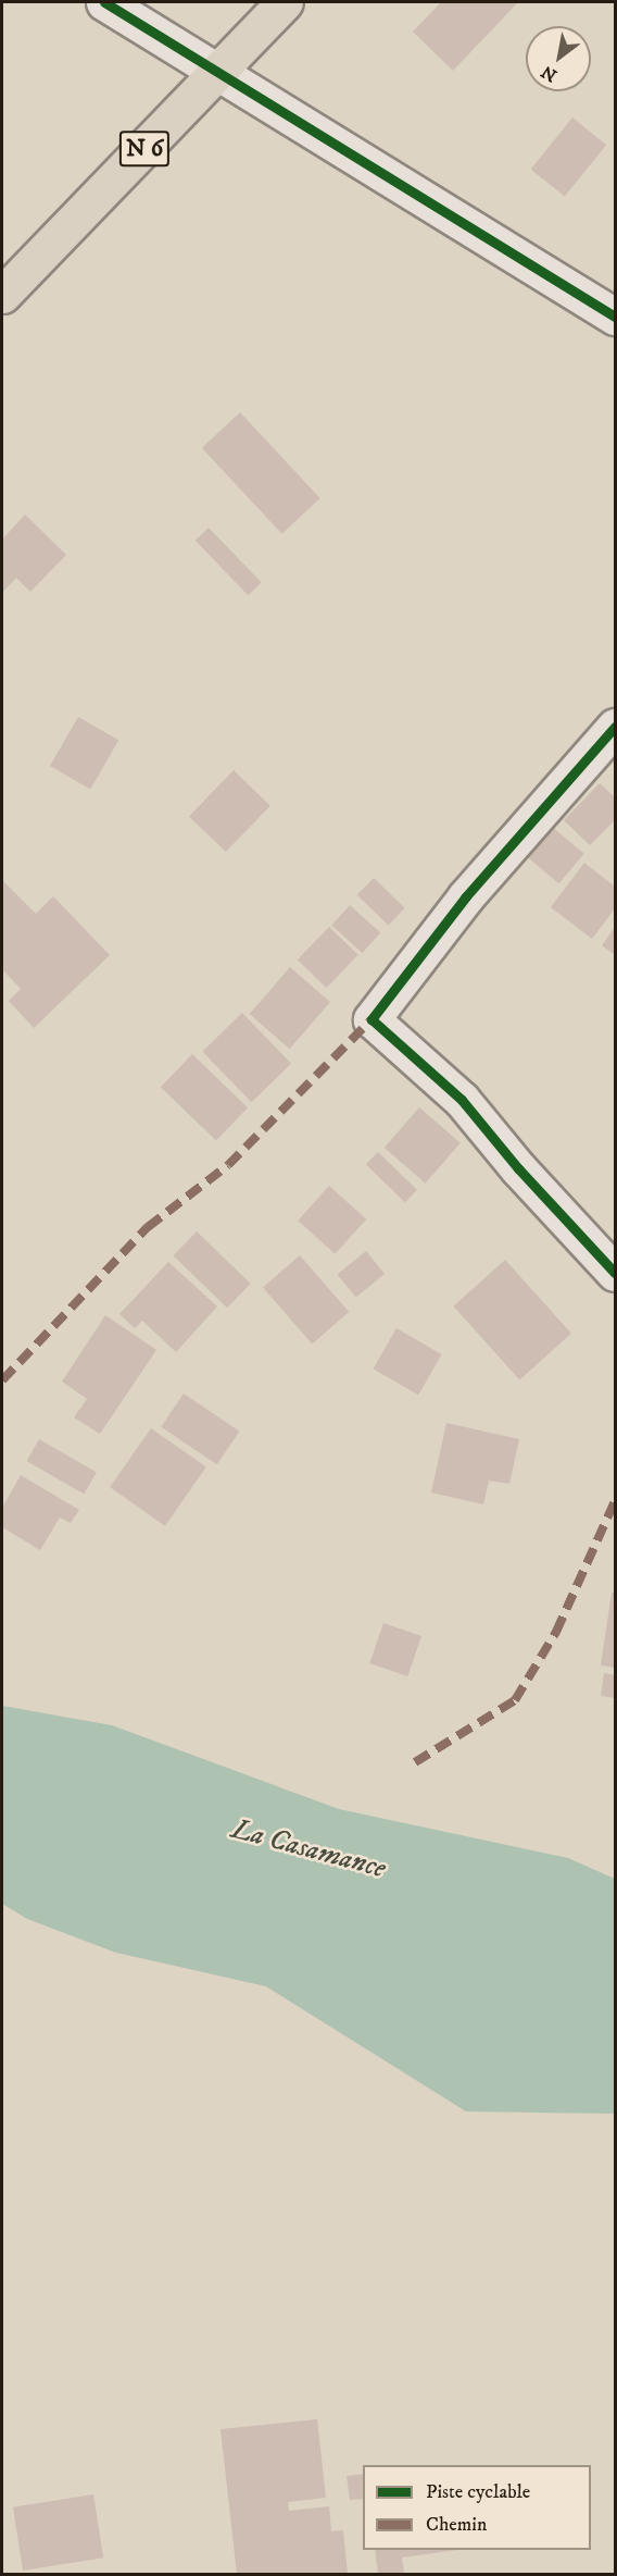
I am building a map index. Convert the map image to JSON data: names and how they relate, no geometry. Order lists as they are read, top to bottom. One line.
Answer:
{"streets":{"main road":["N 6"]},"water":["La Casamance"],"legend":["Piste cyclable","Chemin"],"north":"bottom left"}
